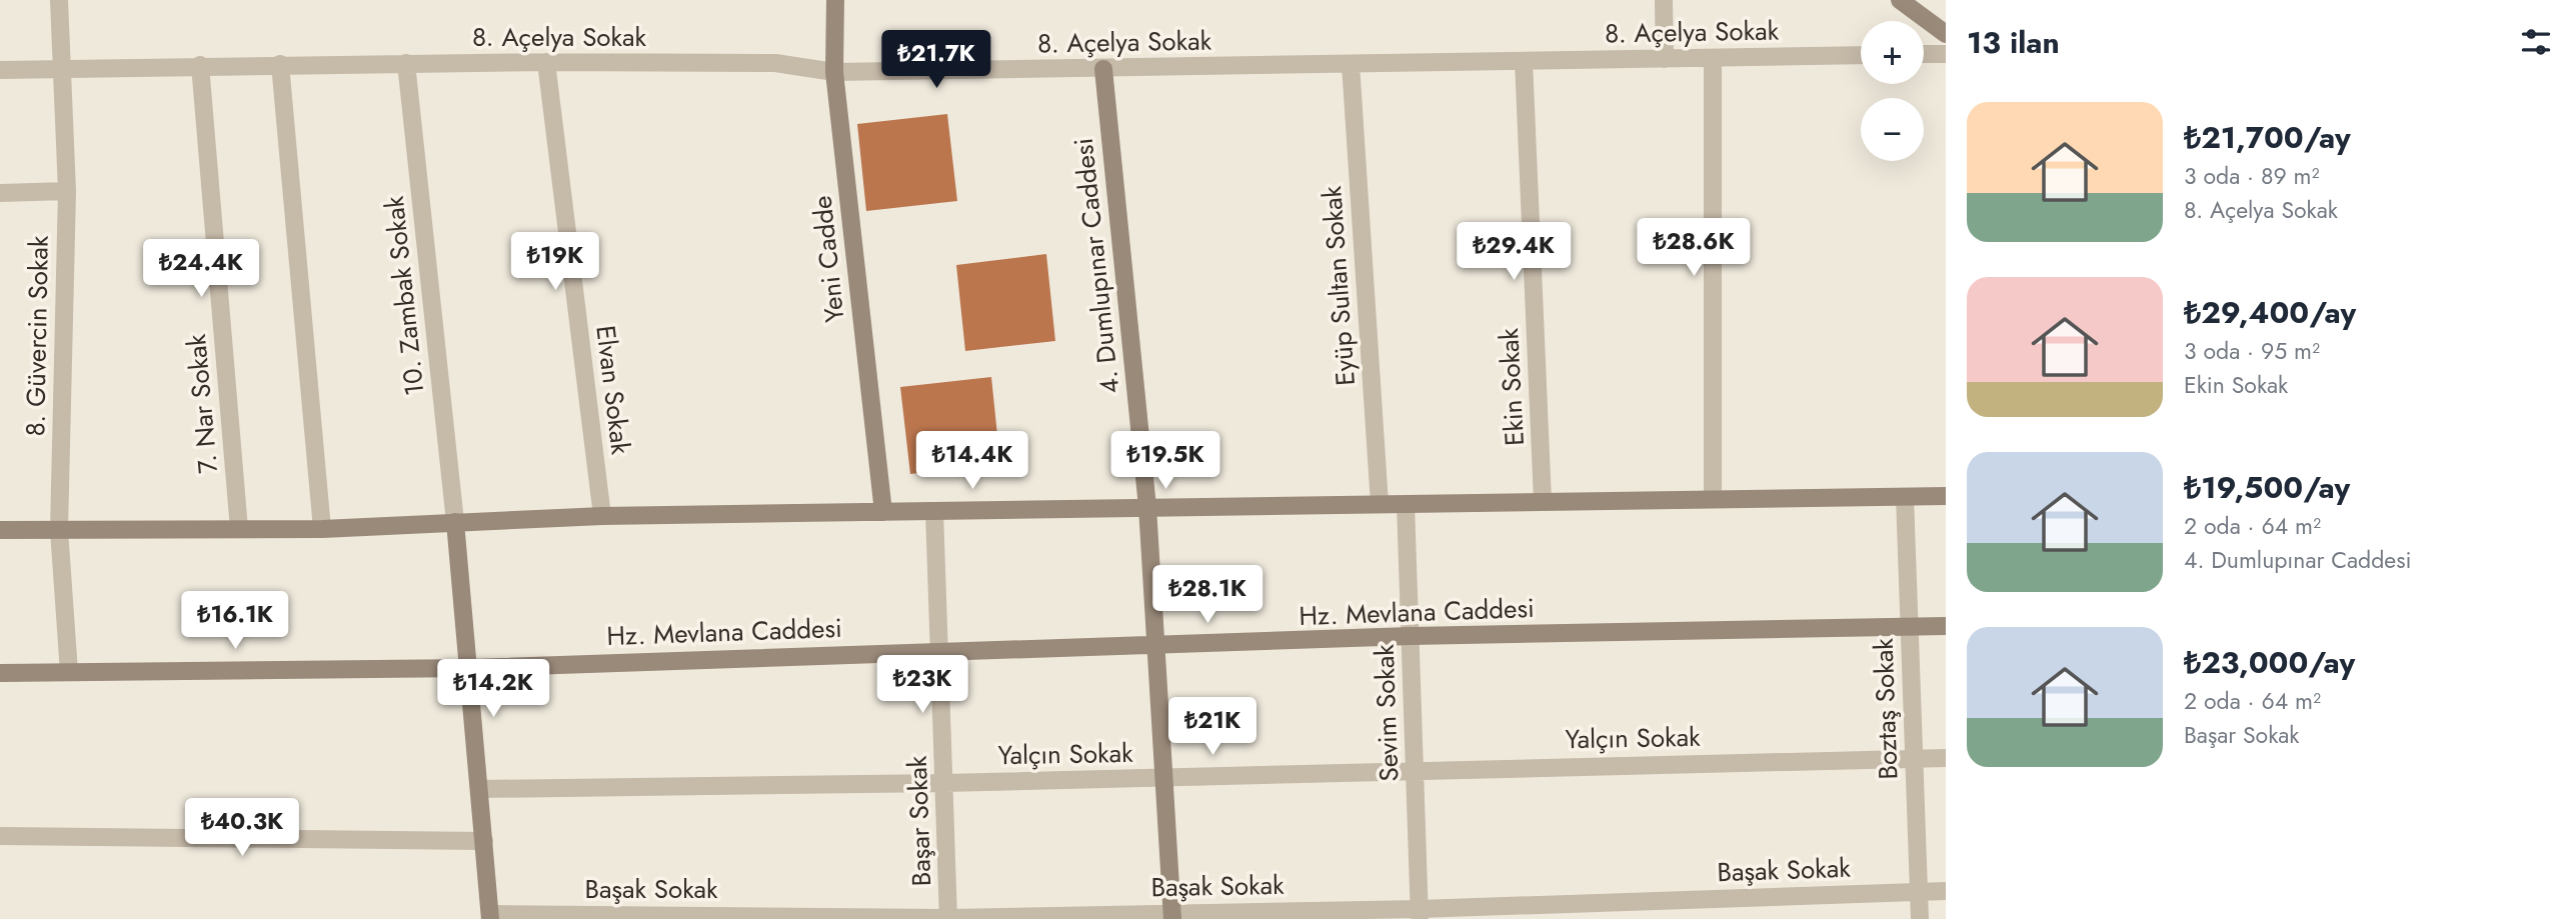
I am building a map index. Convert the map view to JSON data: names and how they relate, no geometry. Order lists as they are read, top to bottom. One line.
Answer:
{"streets":{"street":["8. Açelya Sokak","Yeni Cadde","4. Dumlupınar Caddesi","Eyüp Sultan Sokak","10. Zambak Sokak","8. Güvercin Sokak","Ekin Sokak","Elvan Sokak","7. Nar Sokak","Hz. Mevlana Caddesi","Boztaş Sokak","Sevim Sokak","Yalçın Sokak","Başar Sokak","Başak Sokak"]},"crossings":[["8. Açelya Sokak","Yeni Cadde"],["8. Açelya Sokak","4. Dumlupınar Caddesi"],["8. Açelya Sokak","Eyüp Sultan Sokak"],["8. Açelya Sokak","10. Zambak Sokak"],["8. Açelya Sokak","8. Güvercin Sokak"],["8. Açelya Sokak","Ekin Sokak"],["8. Açelya Sokak","Elvan Sokak"],["8. Açelya Sokak","7. Nar Sokak"],["4. Dumlupınar Caddesi","Hz. Mevlana Caddesi"],["4. Dumlupınar Caddesi","Yalçın Sokak"],["4. Dumlupınar Caddesi","Başak Sokak"],["8. Güvercin Sokak","Hz. Mevlana Caddesi"],["Hz. Mevlana Caddesi","Boztaş Sokak"],["Hz. Mevlana Caddesi","Sevim Sokak"],["Hz. Mevlana Caddesi","Başar Sokak"],["Boztaş Sokak","Yalçın Sokak"],["Boztaş Sokak","Başak Sokak"],["Sevim Sokak","Yalçın Sokak"],["Sevim Sokak","Başak Sokak"],["Yalçın Sokak","Başar Sokak"],["Başar Sokak","Başak Sokak"]],"page":{"heading":"13 ilan","map_buttons":["+","−"],"price":["₺21.7K","₺28.6K","₺29.4K","₺19K","₺24.4K","₺14.4K","₺19.5K","₺28.1K","₺16.1K","₺23K","₺14.2K","₺21K","₺40.3K"],"list":[{"name":"₺21,700/ay","note":"3 oda · 89 m² · 8. Açelya Sokak"},{"name":"₺29,400/ay","note":"3 oda · 95 m² · Ekin Sokak"},{"name":"₺19,500/ay","note":"2 oda · 64 m² · 4. Dumlupınar Caddesi"},{"name":"₺23,000/ay","note":"2 oda · 64 m² · Başar Sokak"}]}}
